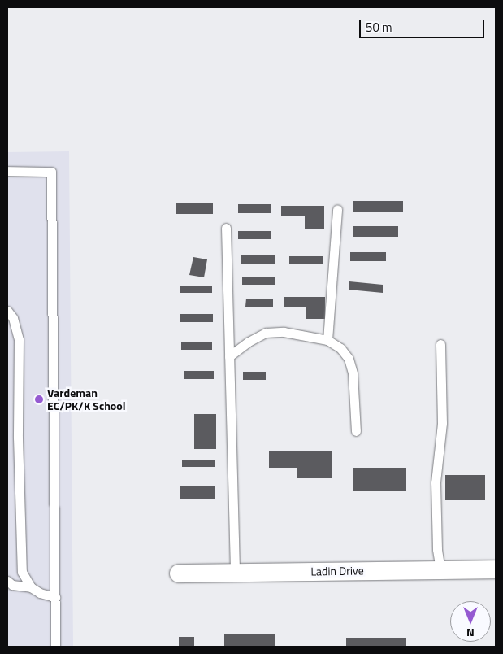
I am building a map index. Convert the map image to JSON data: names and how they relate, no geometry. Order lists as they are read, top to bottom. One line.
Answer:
{"streets":{"street":["Ladin Drive"]},"places":["Vardeman EC/PK/K School"],"scale_bar":"50 m","north":"bottom"}
